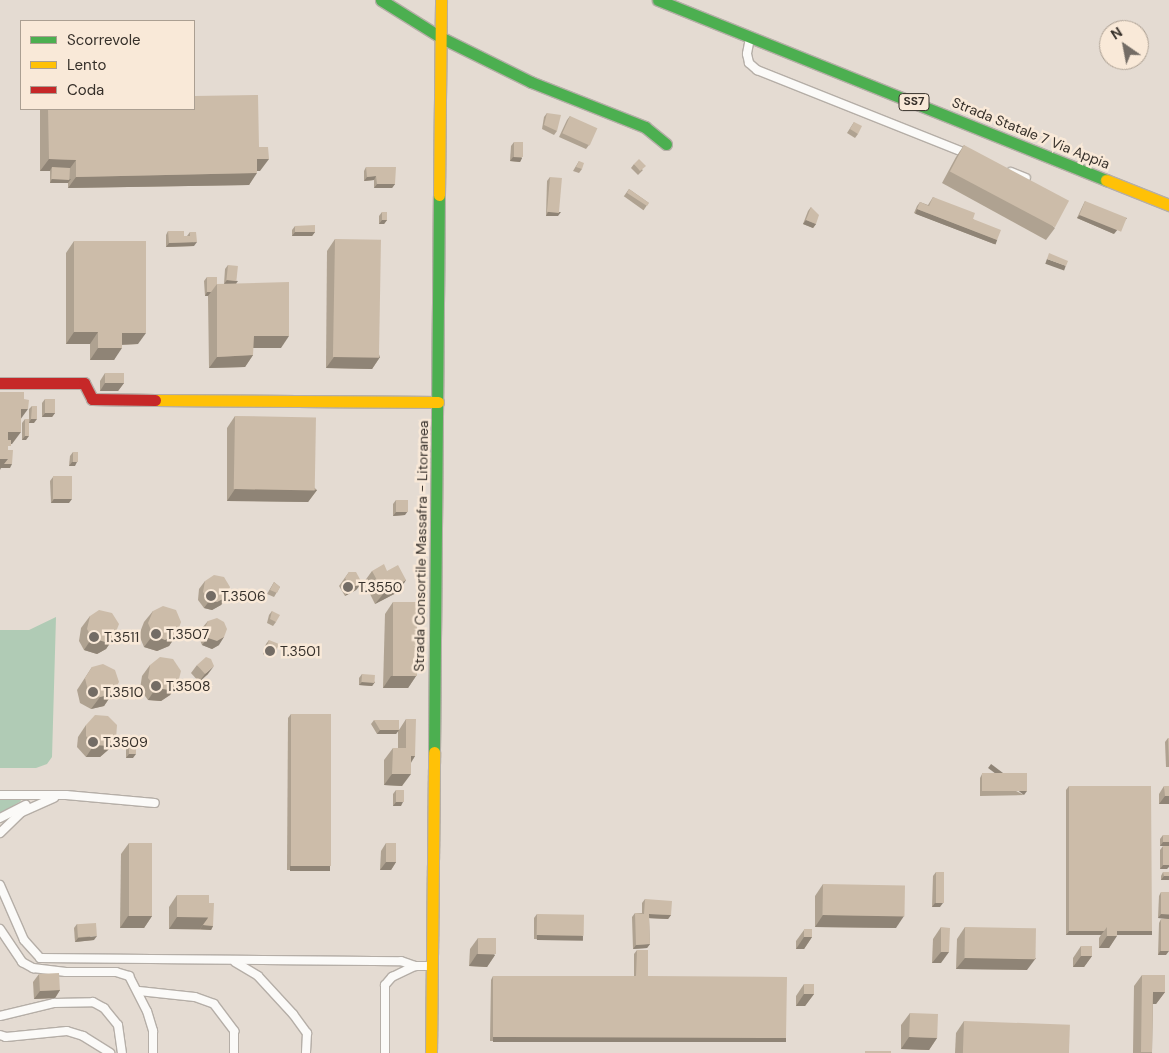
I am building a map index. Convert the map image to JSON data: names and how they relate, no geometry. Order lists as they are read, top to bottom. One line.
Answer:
{"streets":{"street":["SS7","Strada Statale 7 Via Appia","Strada Consortile Massafra - Litoranea"]},"places":["T.3550","T.3506","T.3507","T.3511","T.3501","T.3508","T.3510","T.3509"],"legend":["Scorrevole","Lento","Coda"],"north":"top left"}
